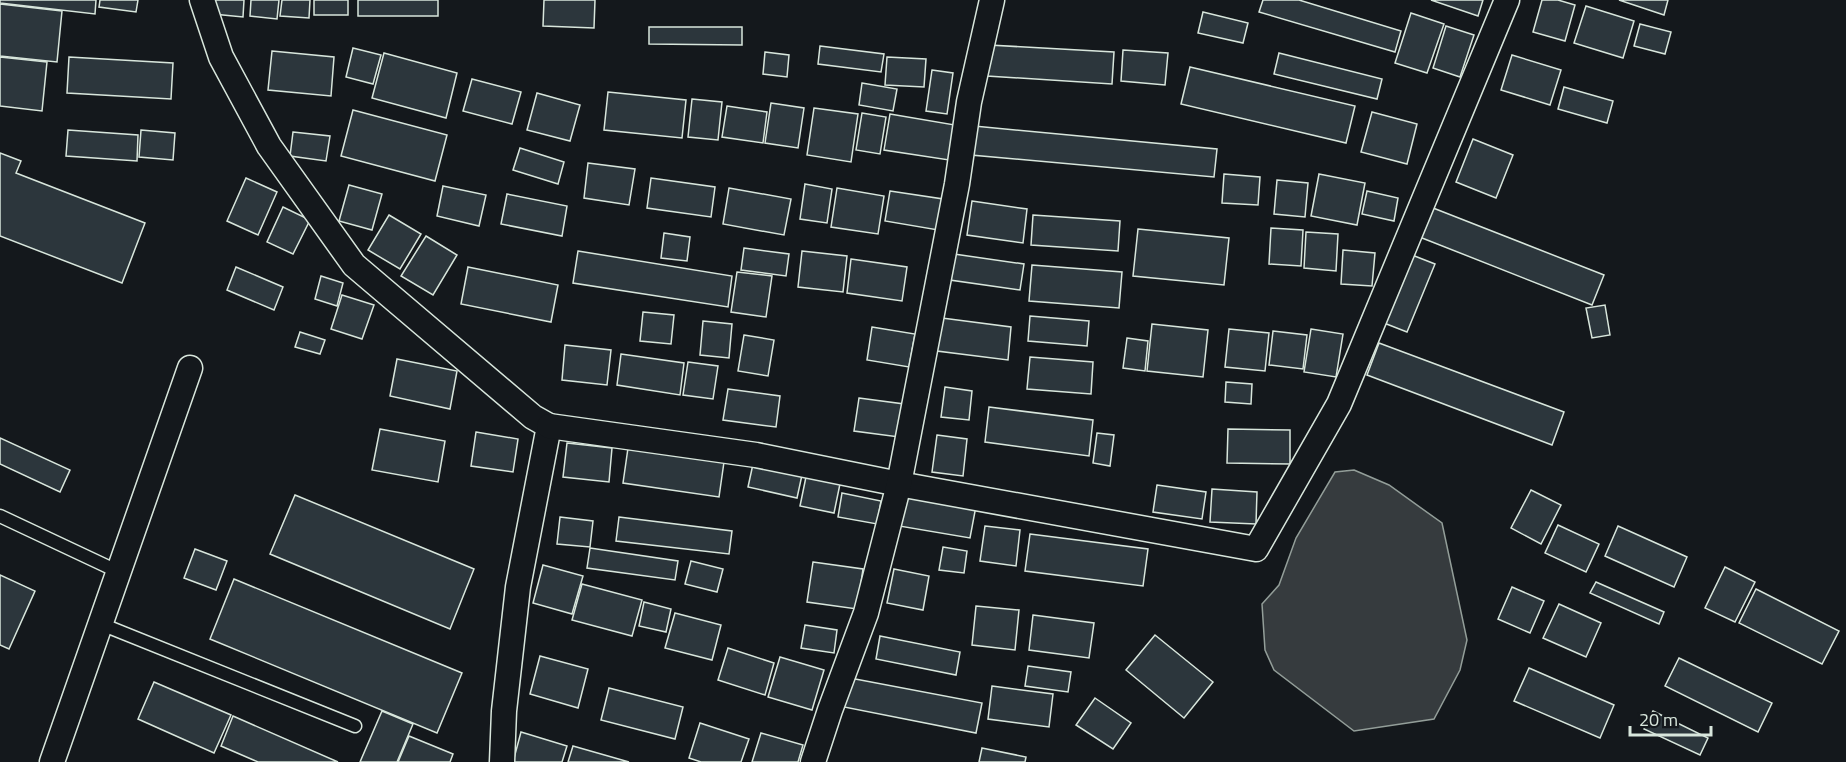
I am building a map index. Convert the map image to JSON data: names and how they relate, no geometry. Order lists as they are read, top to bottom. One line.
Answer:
{"scale_bar":"20 m"}
